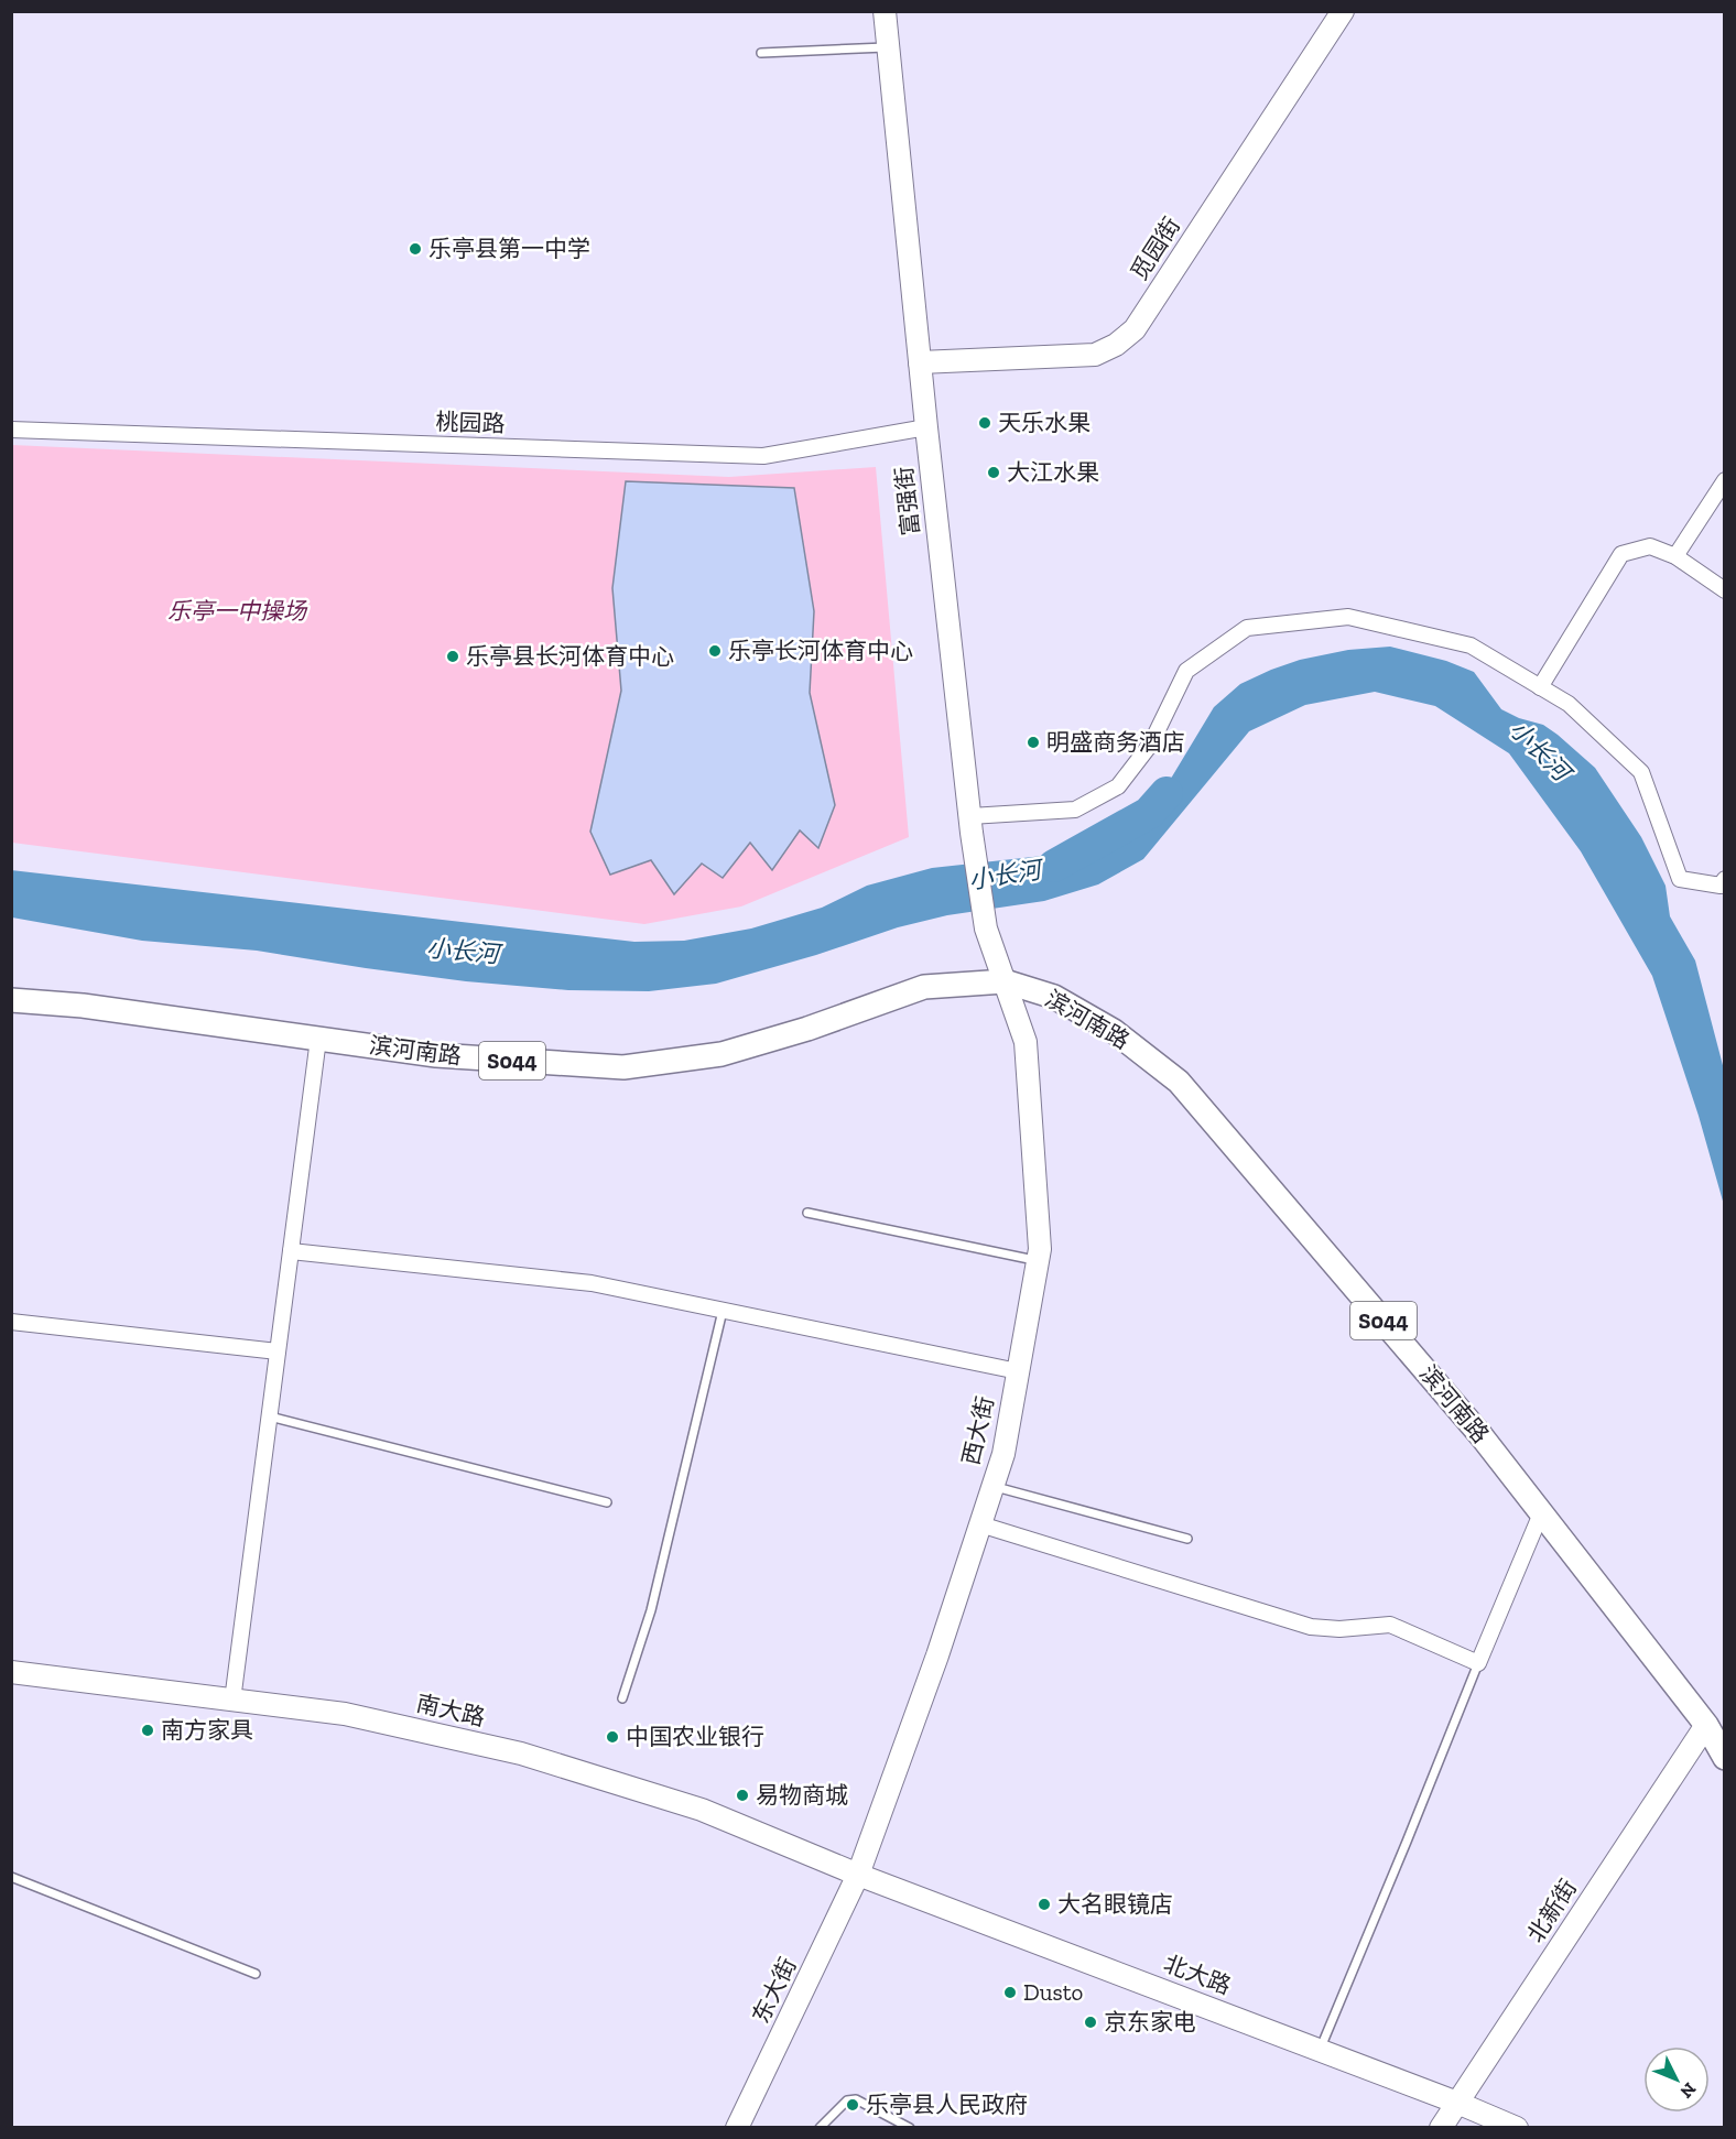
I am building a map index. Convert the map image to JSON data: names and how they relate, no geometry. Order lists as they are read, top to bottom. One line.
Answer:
{"streets":{"main road":["滨河南路","S044"],"street":["觅园街","桃园路","富强街","西大街","南大路","北新街","北大路","东大街"]},"crossings":[["觅园街","富强街"],["桃园路","富强街"],["富强街","滨河南路"],["富强街","西大街"],["滨河南路","西大街"],["滨河南路","北新街"],["西大街","南大路"],["西大街","北大路"],["西大街","东大街"],["南大路","北大路"],["南大路","东大街"],["北新街","北大路"],["北大路","东大街"]],"water":["小长河"],"parks":["乐亭一中操场"],"places":["乐亭县第一中学","天乐水果","大江水果","乐亭长河体育中心","乐亭县长河体育中心","明盛商务酒店","南方家具","中国农业银行","易物商城","大名眼镜店","Dusto","京东家电","乐亭县人民政府"],"north":"bottom right"}
